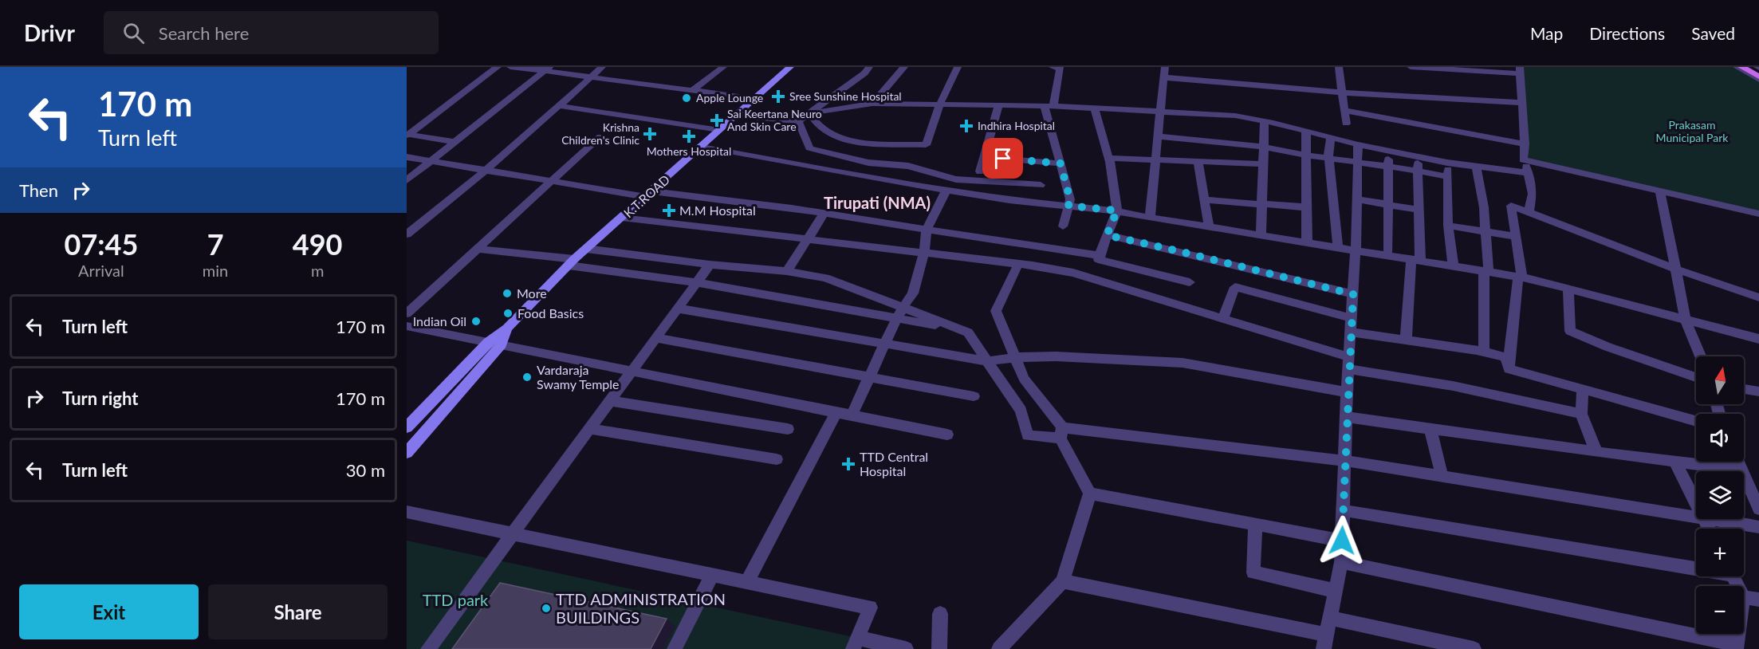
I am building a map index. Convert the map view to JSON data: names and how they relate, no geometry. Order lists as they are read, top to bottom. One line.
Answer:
{"streets":{"main road":["K.T.ROAD"]},"districts":["Tirupati (NMA)"],"parks":["Prakasam Municipal Park","TTD park"],"places":{"health":["Sree Sunshine Hospital","Sai Keertana Neuro And Skin Care","Indhira Hospital","Krishna Children's Clinic","Mothers Hospital","M.M Hospital","TTD Central Hospital"],"other":["Apple Lounge","More","Food Basics","Indian Oil","Vardaraja Swamy Temple","TTD ADMINISTRATION BUILDINGS"]},"north":"top","page":{"header":"Drivr","search":"Search here","nav":["Map","Directions","Saved"],"turn":["170 m","Turn left"],"then":"Then","eta":["07:45","Arrival","7","min","490","m"],"list":[{"name":"Turn left","value":"170 m"},{"name":"Turn right","value":"170 m"},{"name":"Turn left","value":"30 m"}],"map_buttons":["+","−"],"buttons":["Exit","Share"]}}
